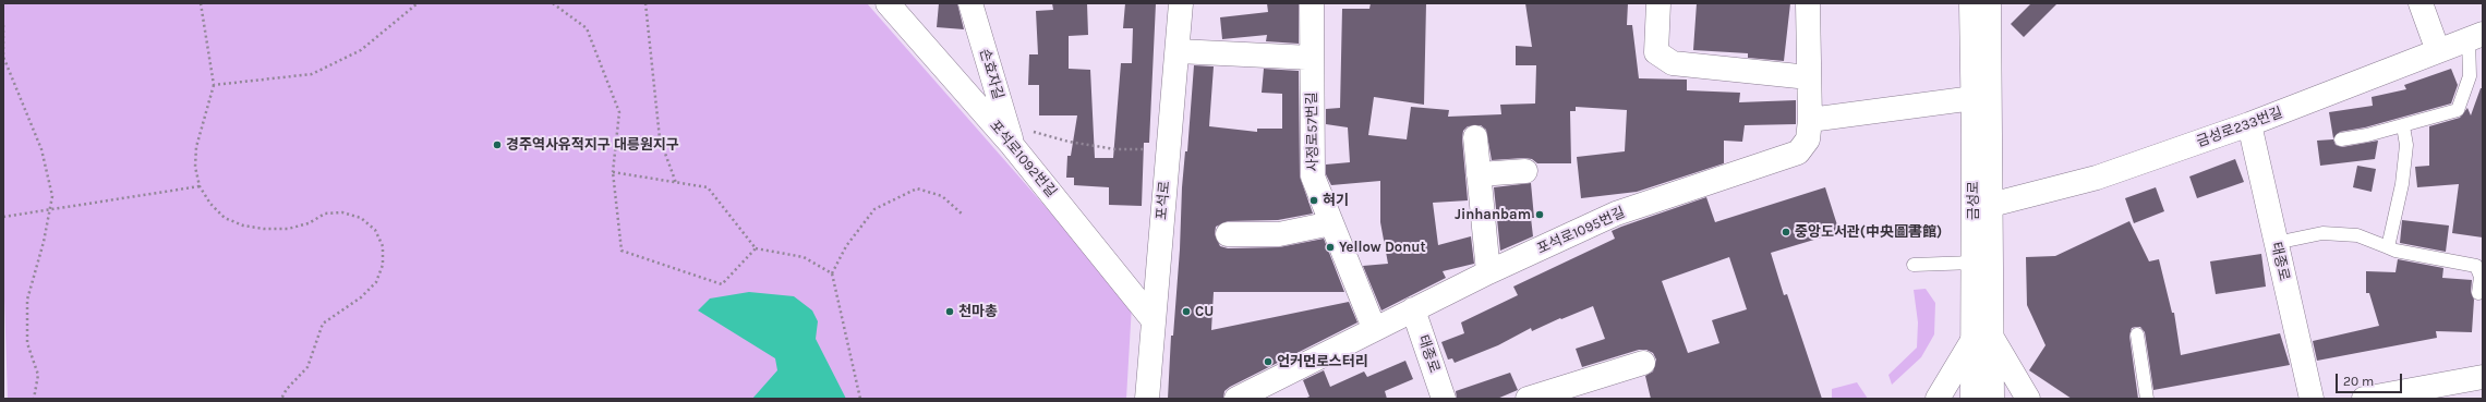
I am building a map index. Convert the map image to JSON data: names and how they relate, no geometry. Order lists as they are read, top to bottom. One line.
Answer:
{"streets":{"street":["손효자길","금성로233번길","사정로57번길","포석로1092번길","포석로","금성로","포석로1095번길","태종로"]},"crossings":[["손효자길","포석로1092번길"],["금성로233번길","금성로"],["금성로233번길","태종로"],["사정로57번길","포석로1095번길"],["포석로1092번길","포석로"],["포석로1095번길","태종로"]],"places":["경주역사유적지구 대릉원지구","혀기","Jinhanbam","중앙도서관(中央圖書館)","Yellow Donut","천마총","CU","언커먼로스터리"],"scale_bar":"20 m"}
